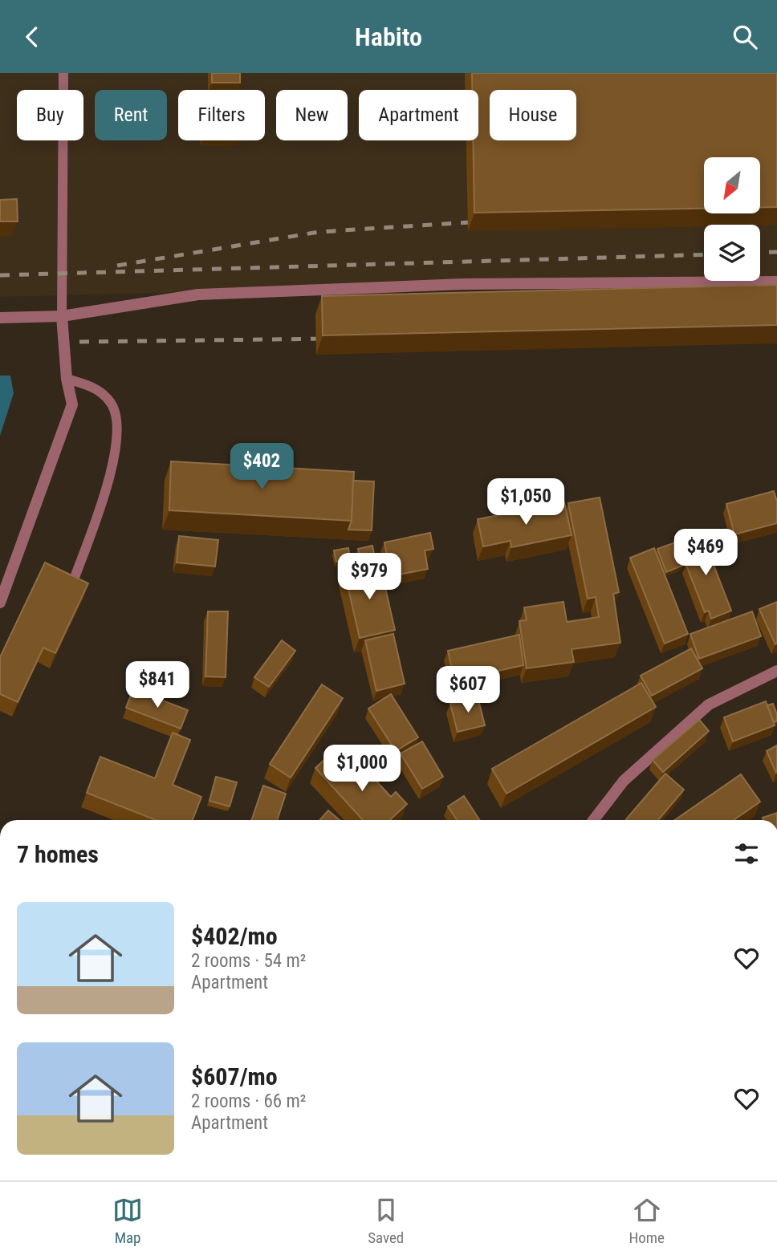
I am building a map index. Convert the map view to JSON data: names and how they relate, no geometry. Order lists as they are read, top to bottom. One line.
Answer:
{"north":"bottom left","page":{"header":"Habito","chip":["Buy","Rent","Filters","New","Apartment","House"],"price":["$402","$1,050","$469","$979","$841","$607","$1,000"],"heading":"7 homes","list":[{"name":"$402/mo","note":"2 rooms · 54 m² · Apartment"},{"name":"$607/mo","note":"2 rooms · 66 m² · Apartment"}],"tabs":["Map","Saved","Home"]}}
